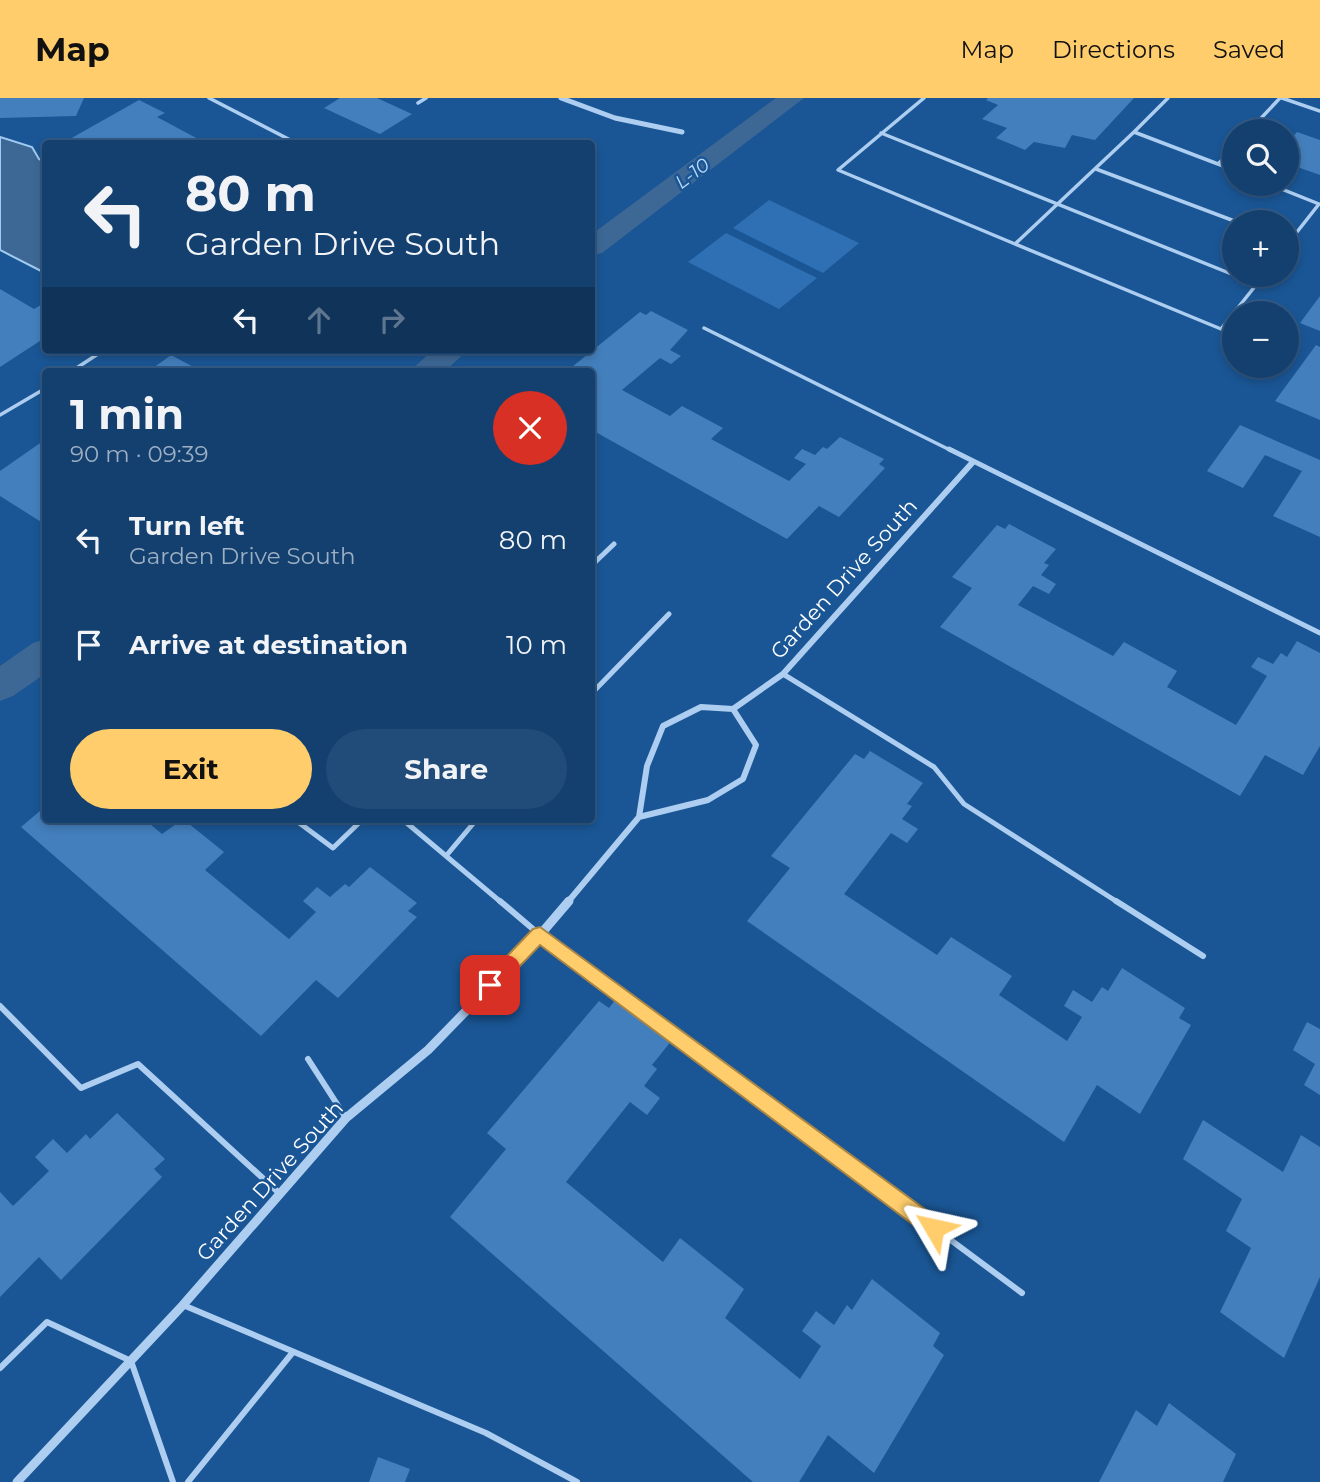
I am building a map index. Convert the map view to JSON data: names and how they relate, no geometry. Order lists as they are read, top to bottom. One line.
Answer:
{"streets":{"street":["Garden Drive South"]},"water":["L-10"],"page":{"header":"Map","nav":["Map","Directions","Saved"],"map_buttons":["+","−"],"turn":["80 m","Garden Drive South"],"heading":["1 min","90 m · 09:39"],"list":[{"name":"Turn left","note":"Garden Drive South","value":"80 m"},{"name":"Arrive at destination","value":"10 m"}],"buttons":["Exit","Share"]}}
